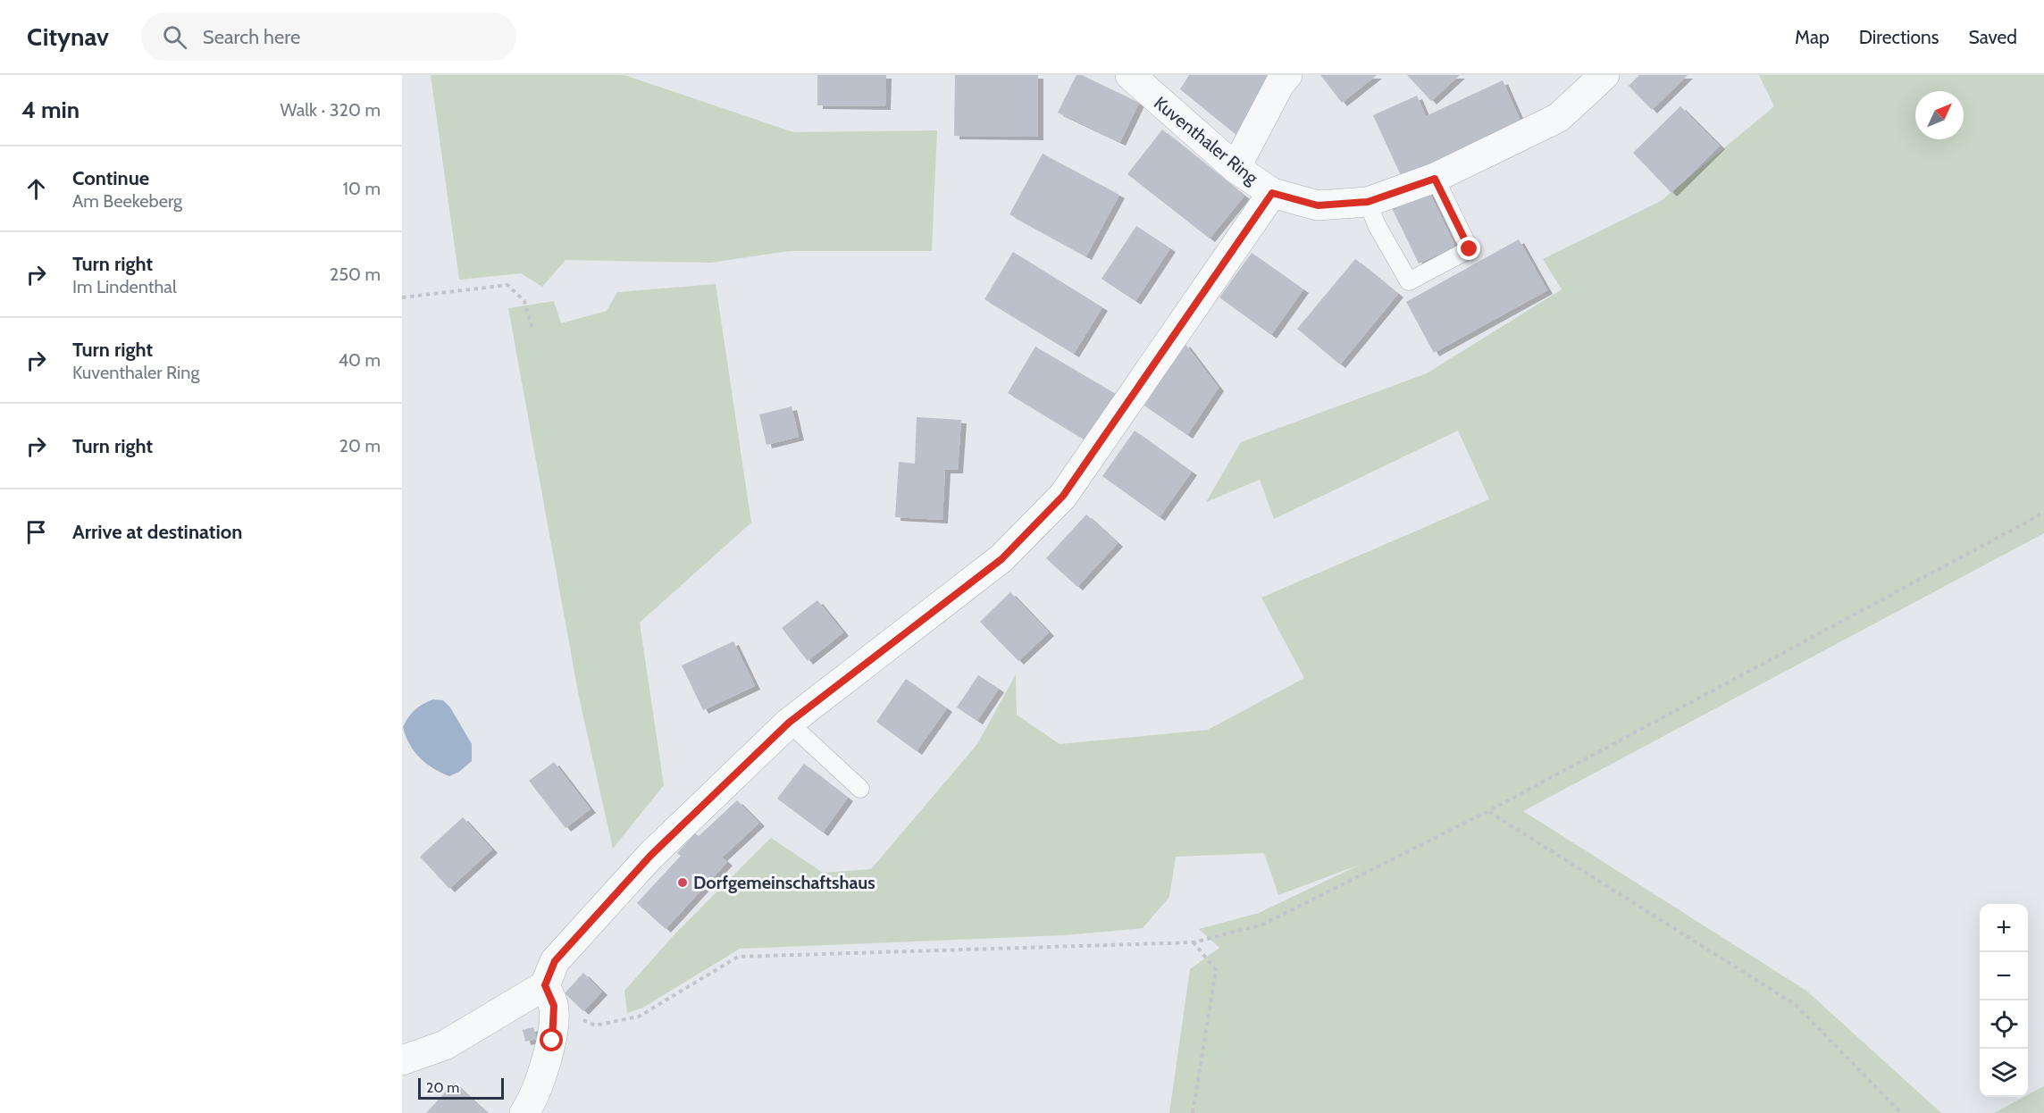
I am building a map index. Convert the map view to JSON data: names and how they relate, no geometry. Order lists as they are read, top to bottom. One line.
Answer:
{"streets":{"street":["Kuventhaler Ring"]},"places":["Dorfgemeinschaftshaus"],"scale_bar":"20 m","north":"top right","page":{"header":"Citynav","search":"Search here","nav":["Map","Directions","Saved"],"heading":["4 min","Walk · 320 m"],"list":[["Continue","Am Beekeberg","10 m"],["Turn right","Im Lindenthal","250 m"],["Turn right","Kuventhaler Ring","40 m"],["Turn right","20 m"],"Arrive at destination"],"map_buttons":["+","−"],"scale":"20 m"}}
